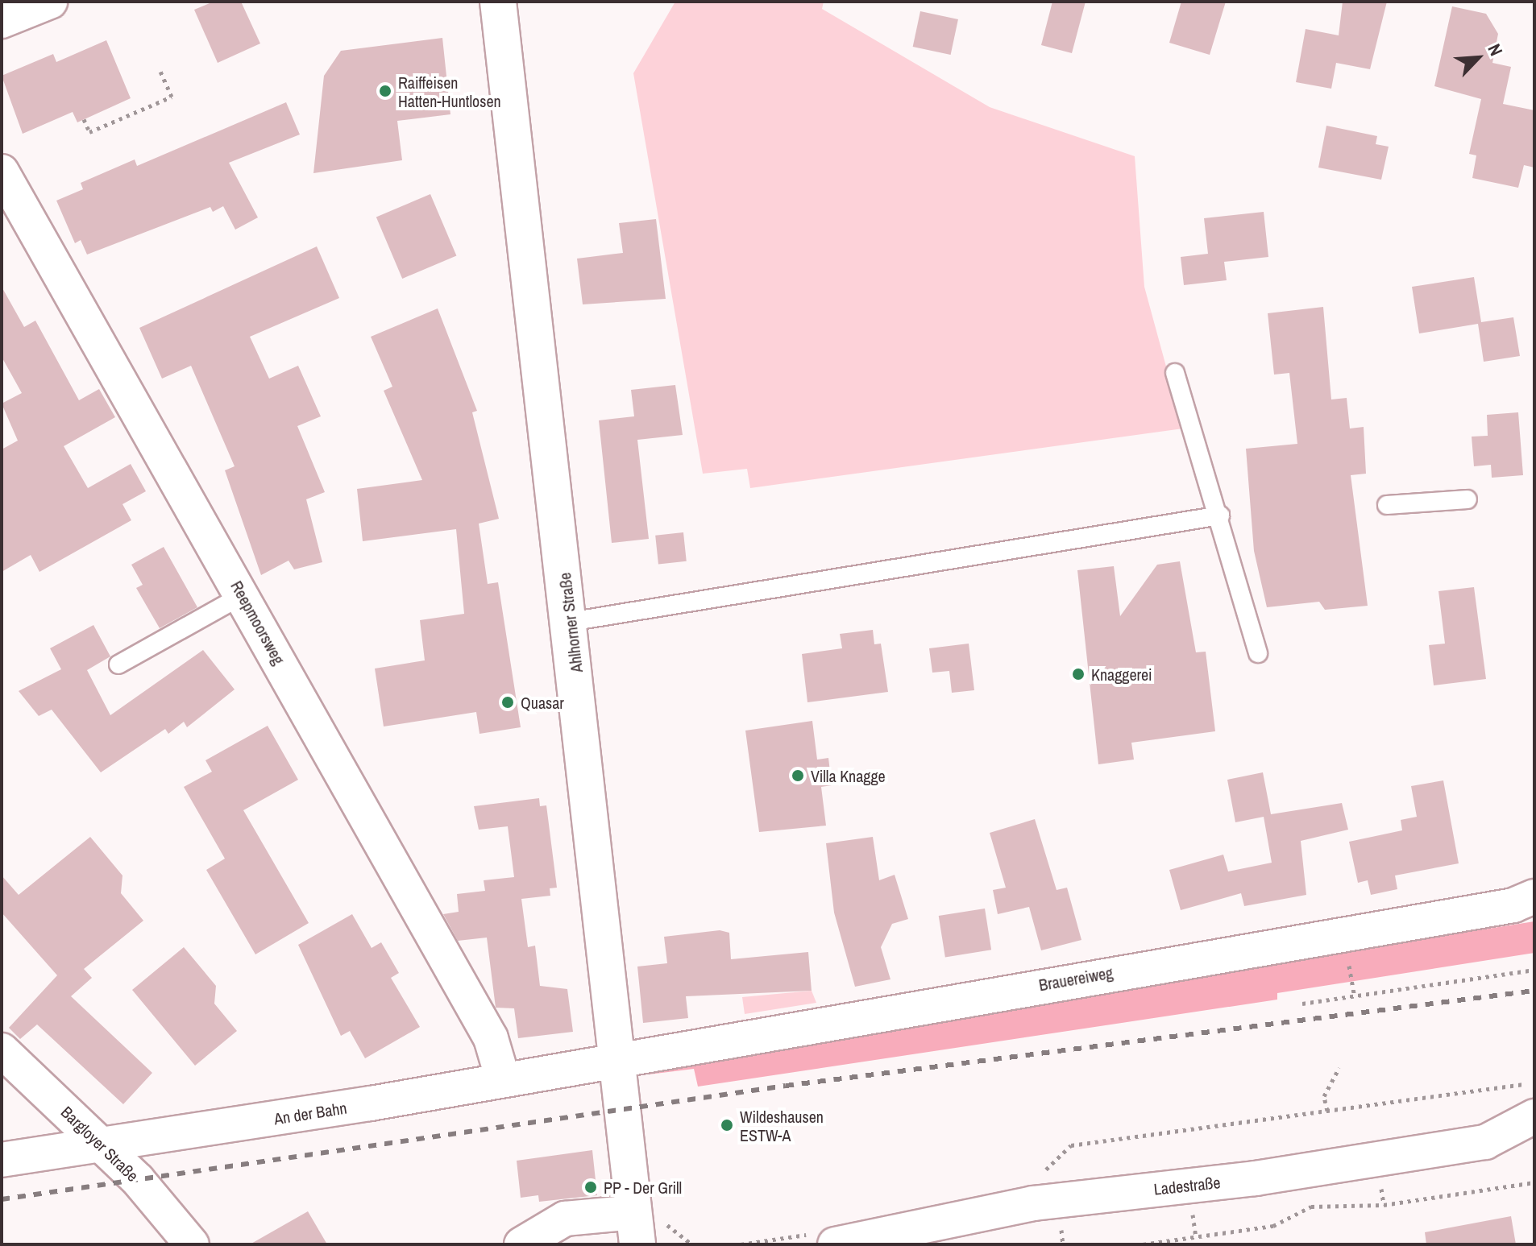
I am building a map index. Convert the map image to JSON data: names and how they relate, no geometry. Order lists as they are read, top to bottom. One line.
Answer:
{"streets":{"street":["Reepmoorsweg","Ahlhorner Straße","Brauereiweg","An der Bahn","Bargloyer Straße","Ladestraße"]},"crossings":[["Reepmoorsweg","An der Bahn"],["Ahlhorner Straße","Brauereiweg"],["Ahlhorner Straße","An der Bahn"],["Brauereiweg","An der Bahn"],["An der Bahn","Bargloyer Straße"]],"places":["Raiffeisen Hatten-Huntlosen","Knaggerei","Quasar","Villa Knagge","Wildeshausen ESTW-A","PP - Der Grill"],"north":"top right"}
